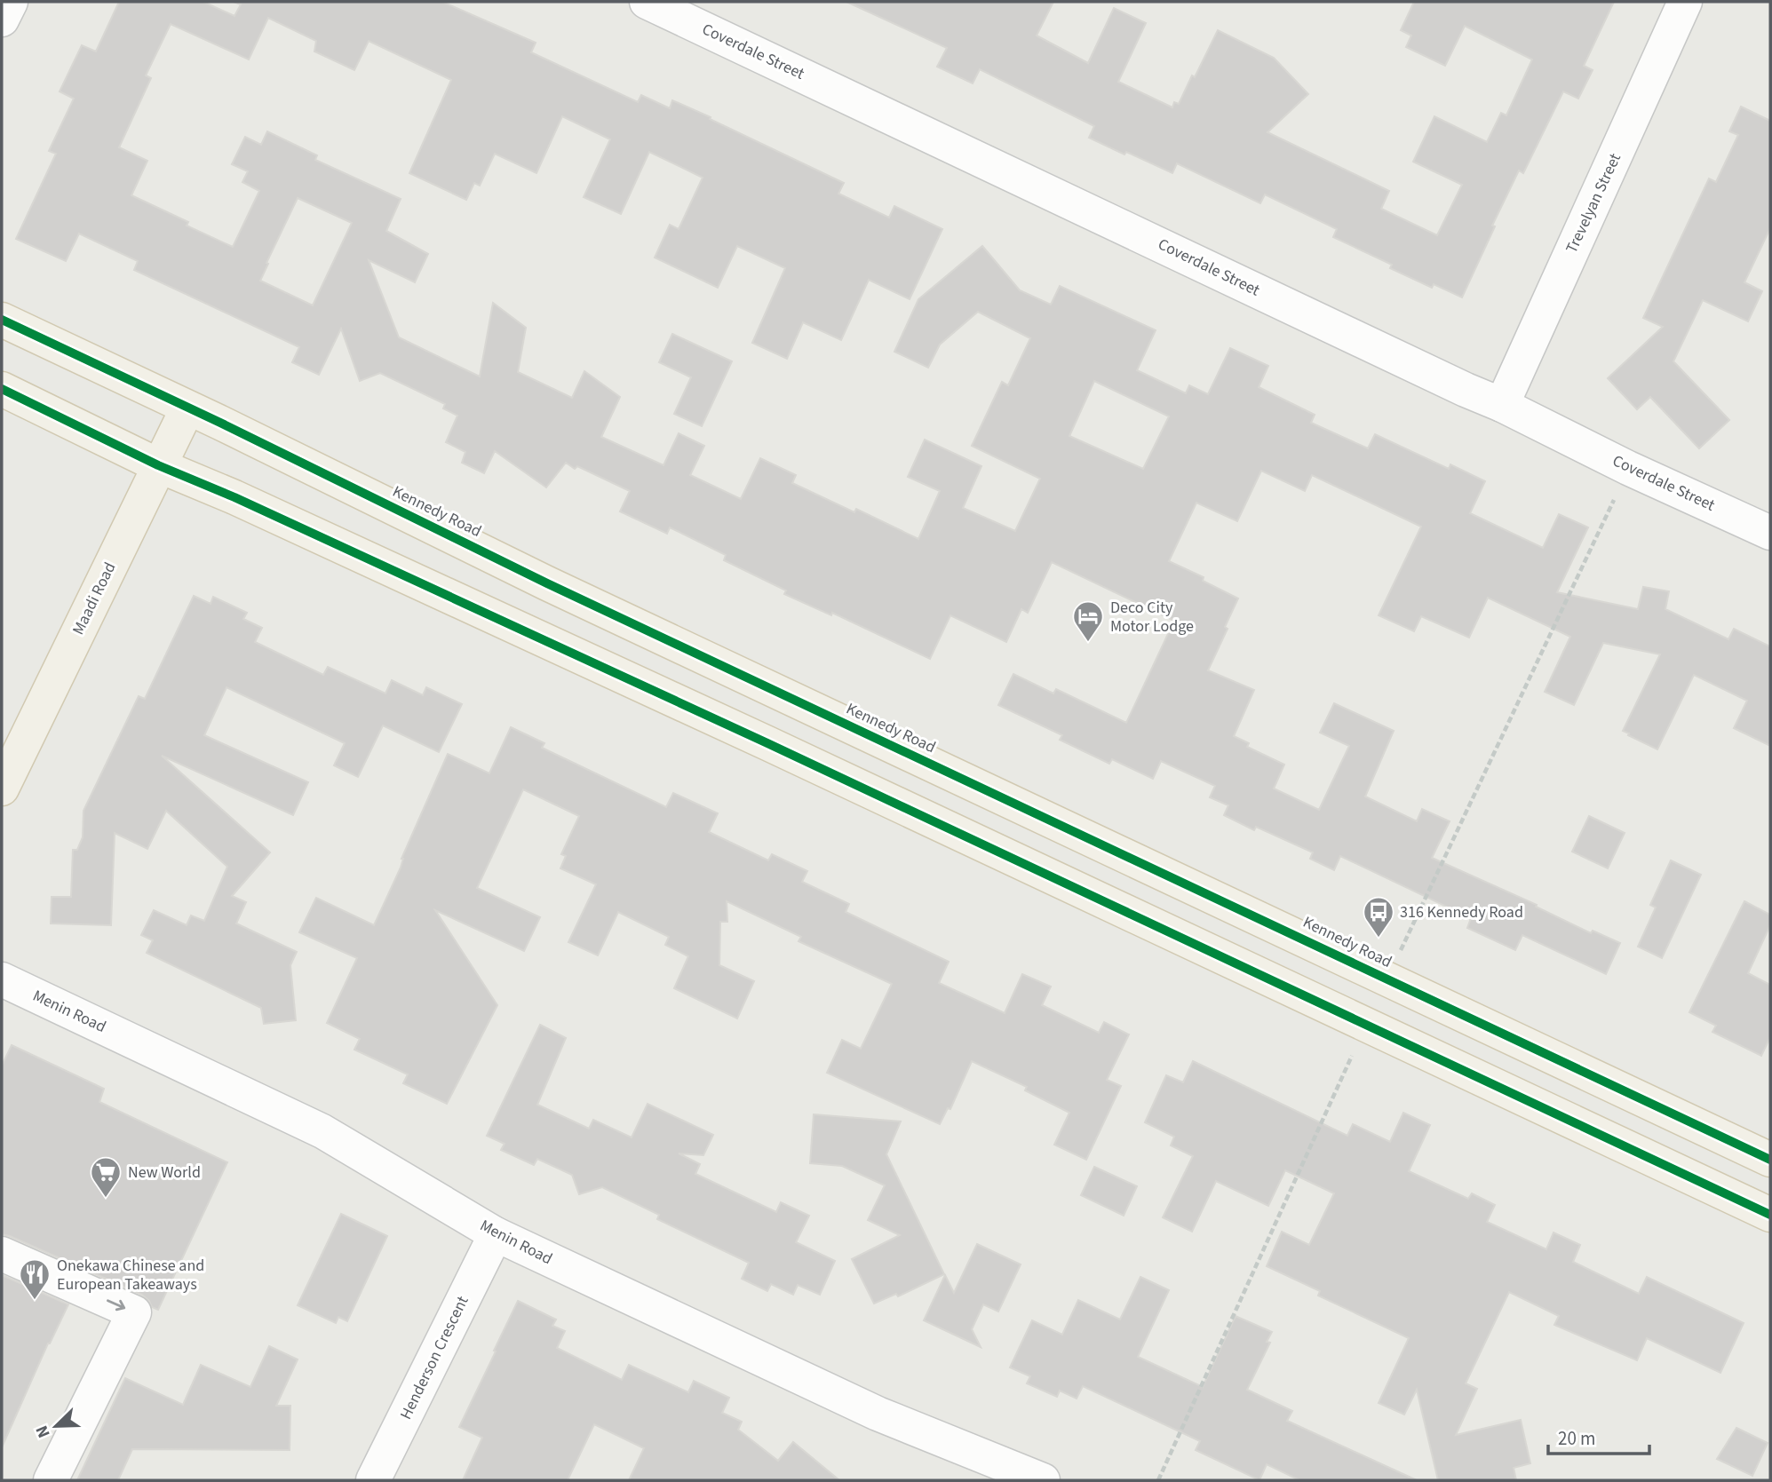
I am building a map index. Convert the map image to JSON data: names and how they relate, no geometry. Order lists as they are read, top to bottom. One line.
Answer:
{"streets":{"main road":["Kennedy Road","Maadi Road"],"street":["Coverdale Street","Trevelyan Street","Menin Road","Henderson Crescent"]},"crossings":[["Coverdale Street","Trevelyan Street"],["Kennedy Road","Maadi Road"],["Menin Road","Henderson Crescent"]],"places":{"hotel":["Deco City Motor Lodge"],"bus stop":["316 Kennedy Road"],"supermarket":["New World"],"restaurant":["Onekawa Chinese and European Takeaways"]},"scale_bar":"20 m","north":"bottom left"}
